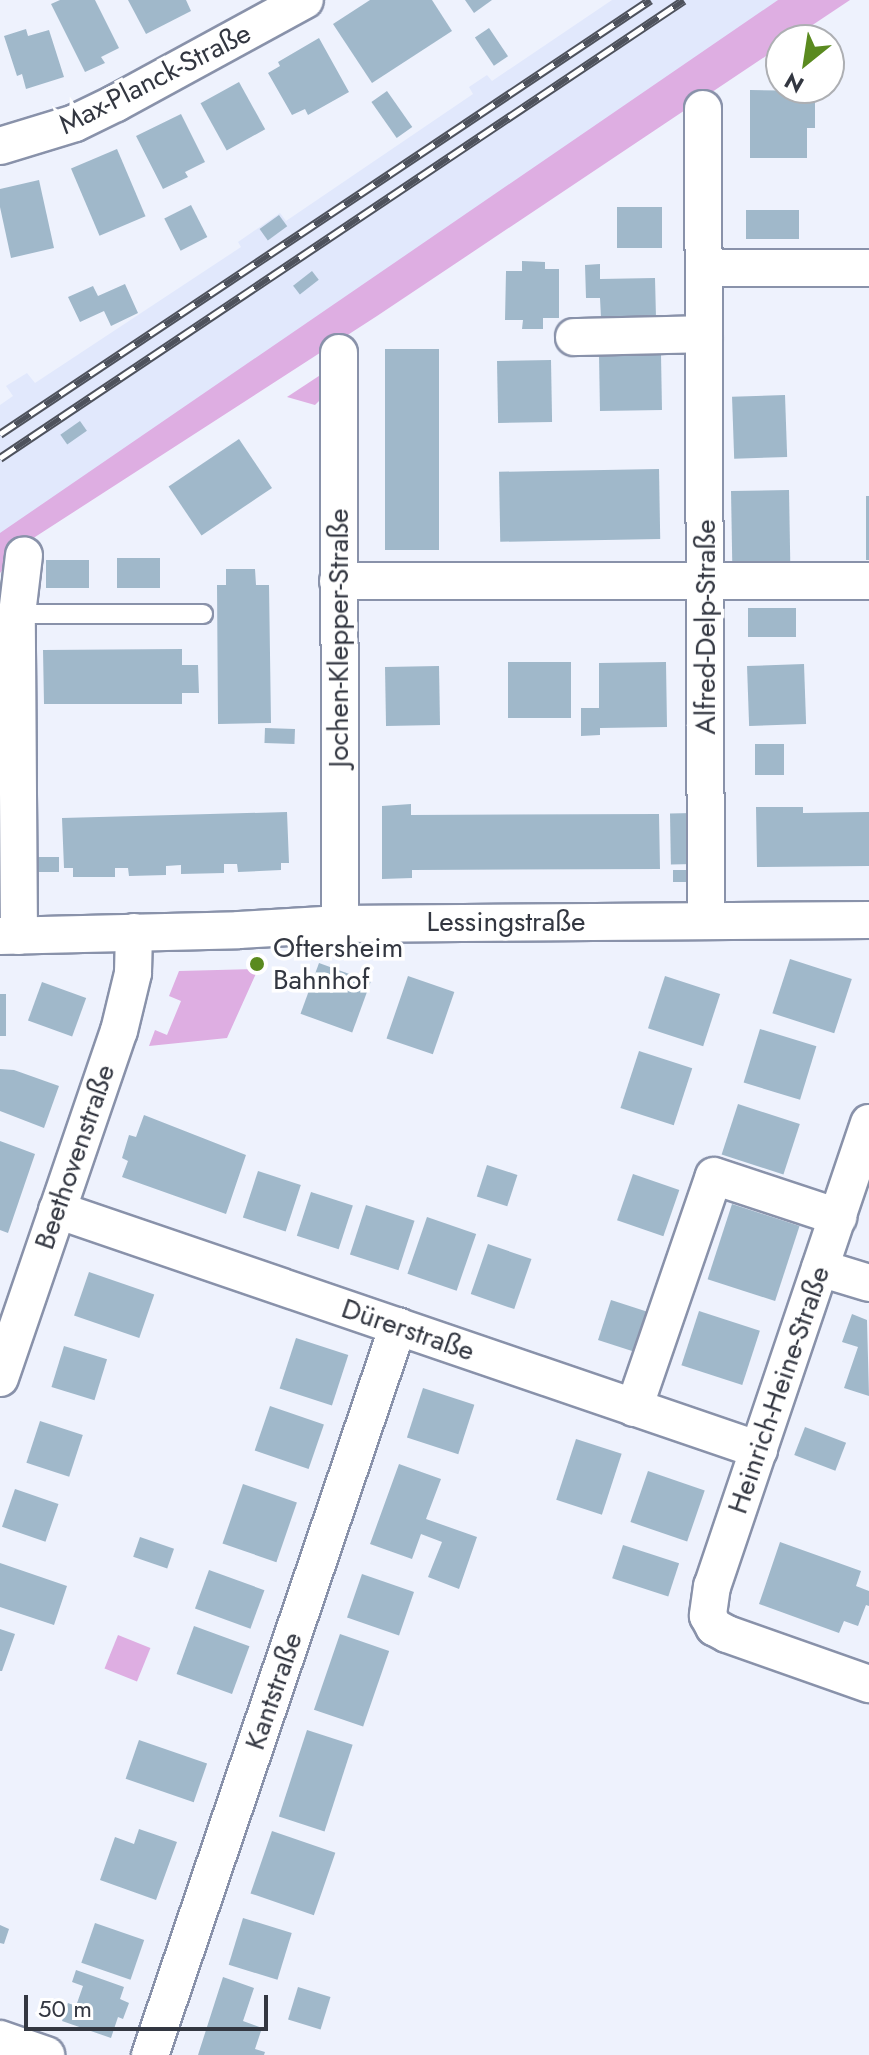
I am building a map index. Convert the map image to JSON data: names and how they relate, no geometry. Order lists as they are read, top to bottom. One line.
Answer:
{"streets":{"street":["Max-Planck-Straße","Alfred-Delp-Straße","Jochen-Klepper-Straße","Lessingstraße","Beethovenstraße","Dürerstraße","Heinrich-Heine-Straße","Kantstraße"]},"crossings":[["Alfred-Delp-Straße","Lessingstraße"],["Jochen-Klepper-Straße","Lessingstraße"],["Lessingstraße","Beethovenstraße"],["Beethovenstraße","Dürerstraße"],["Dürerstraße","Heinrich-Heine-Straße"],["Dürerstraße","Kantstraße"]],"places":["Oftersheim Bahnhof"],"scale_bar":"50 m","north":"bottom left"}
